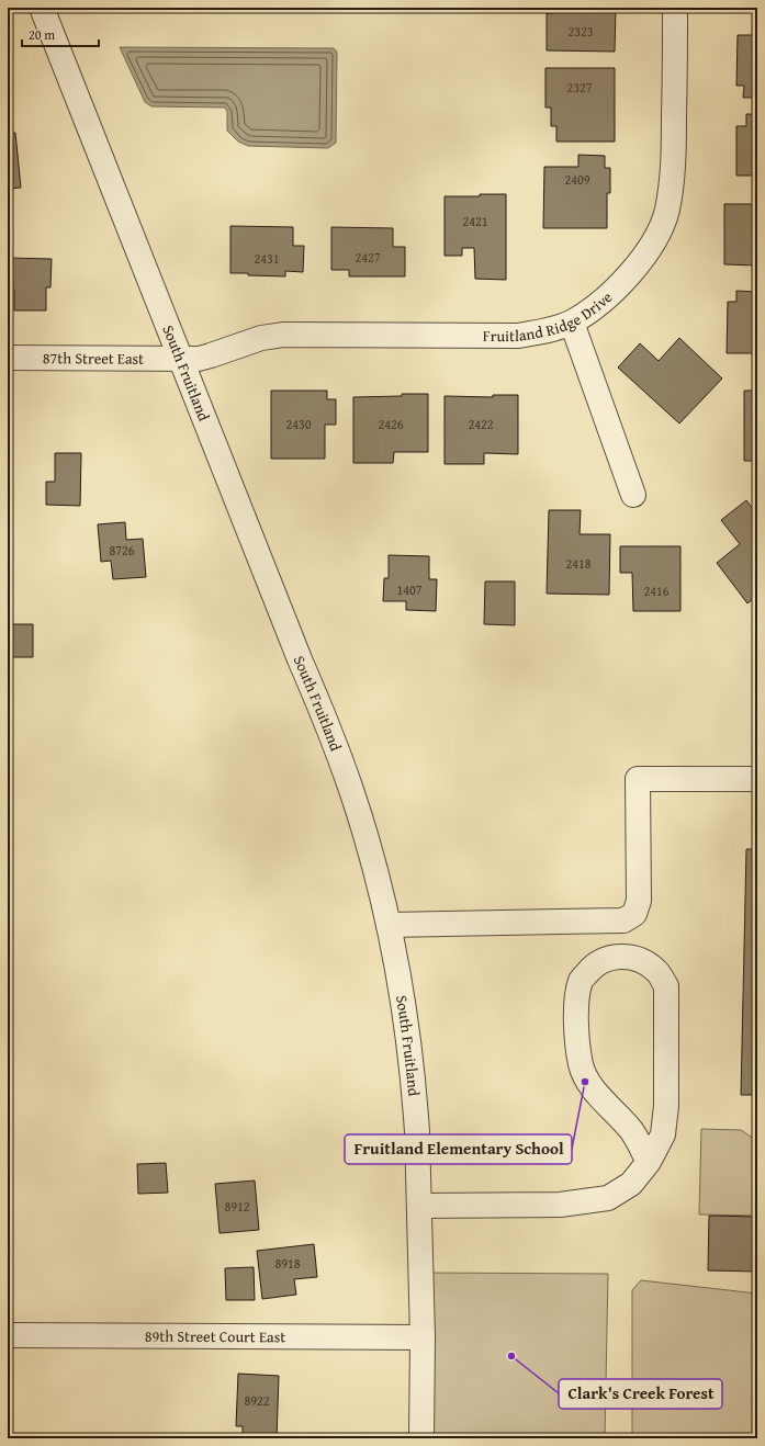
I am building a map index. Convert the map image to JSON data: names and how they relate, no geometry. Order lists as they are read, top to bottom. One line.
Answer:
{"streets":{"street":["Fruitland Ridge Drive","87th Street East","South Fruitland","89th Street Court East"]},"crossings":[["Fruitland Ridge Drive","87th Street East"],["Fruitland Ridge Drive","South Fruitland"],["87th Street East","South Fruitland"],["South Fruitland","89th Street Court East"]],"places":["Fruitland Elementary School","Clark's Creek Forest"],"house_numbers":["2323","2327","2409","2421","2427","2431","2430","2426","2422","8726","2418","1407","2416","8912","8918","8922"],"scale_bar":"20 m"}
